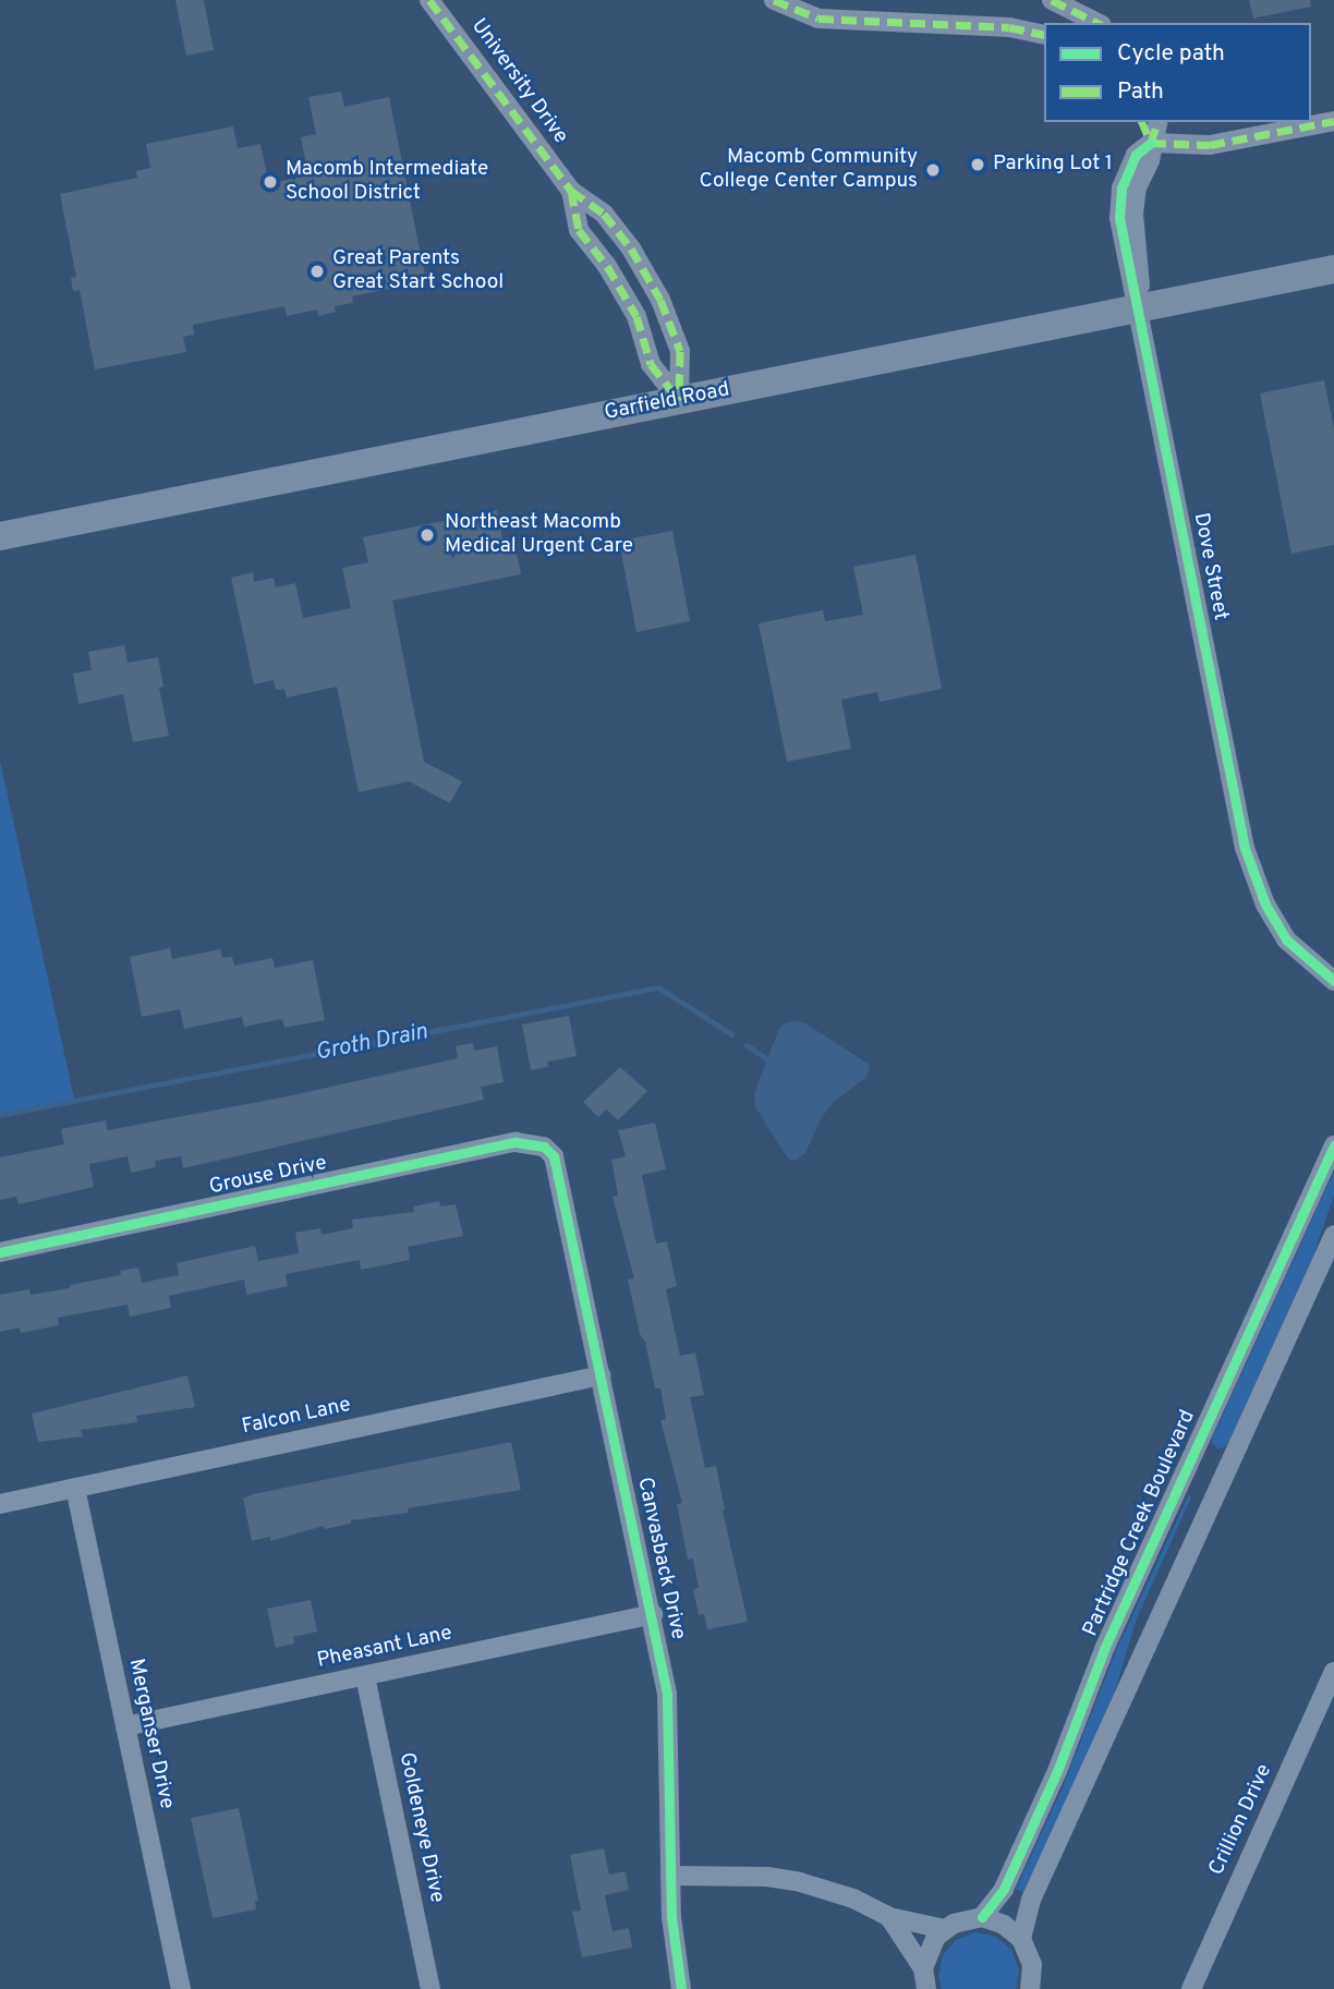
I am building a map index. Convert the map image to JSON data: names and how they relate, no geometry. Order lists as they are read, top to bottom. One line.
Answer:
{"streets":{"main road":["Garfield Road"],"street":["University Drive","Dove Street","Grouse Drive","Falcon Lane","Partridge Creek Boulevard","Canvasback Drive","Pheasant Lane","Merganser Drive","Crillion Drive","Goldeneye Drive"]},"crossings":[["University Drive","Garfield Road"],["Garfield Road","Dove Street"],["Grouse Drive","Canvasback Drive"],["Falcon Lane","Canvasback Drive"],["Falcon Lane","Merganser Drive"],["Canvasback Drive","Pheasant Lane"],["Pheasant Lane","Merganser Drive"],["Pheasant Lane","Goldeneye Drive"]],"water":["Groth Drain"],"places":["Parking Lot 1","Macomb Community College Center Campus","Macomb Intermediate School District","Great Parents Great Start School","Northeast Macomb Medical Urgent Care"],"legend":["Cycle path","Path"]}
